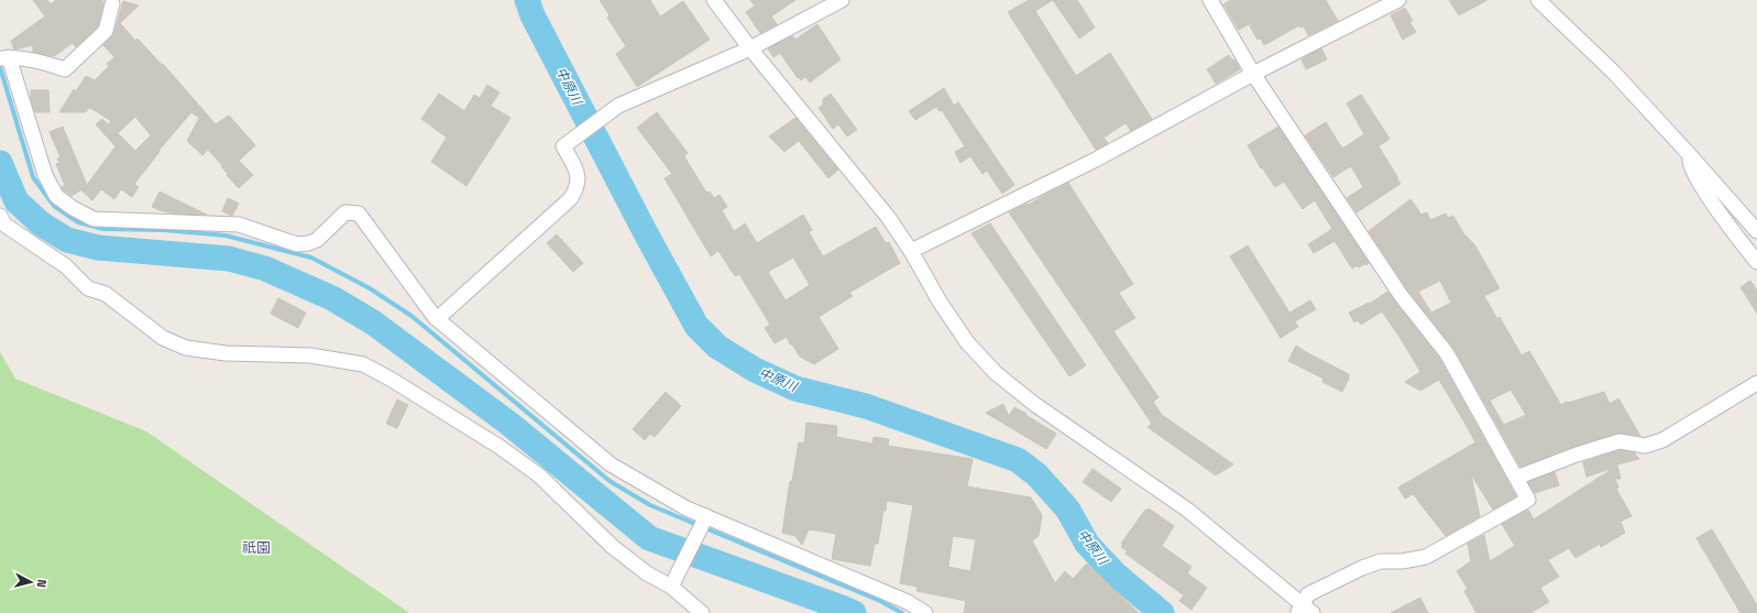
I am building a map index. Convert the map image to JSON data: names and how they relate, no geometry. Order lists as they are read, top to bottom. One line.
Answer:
{"districts":["祇園"],"water":["中原川"],"north":"right"}
